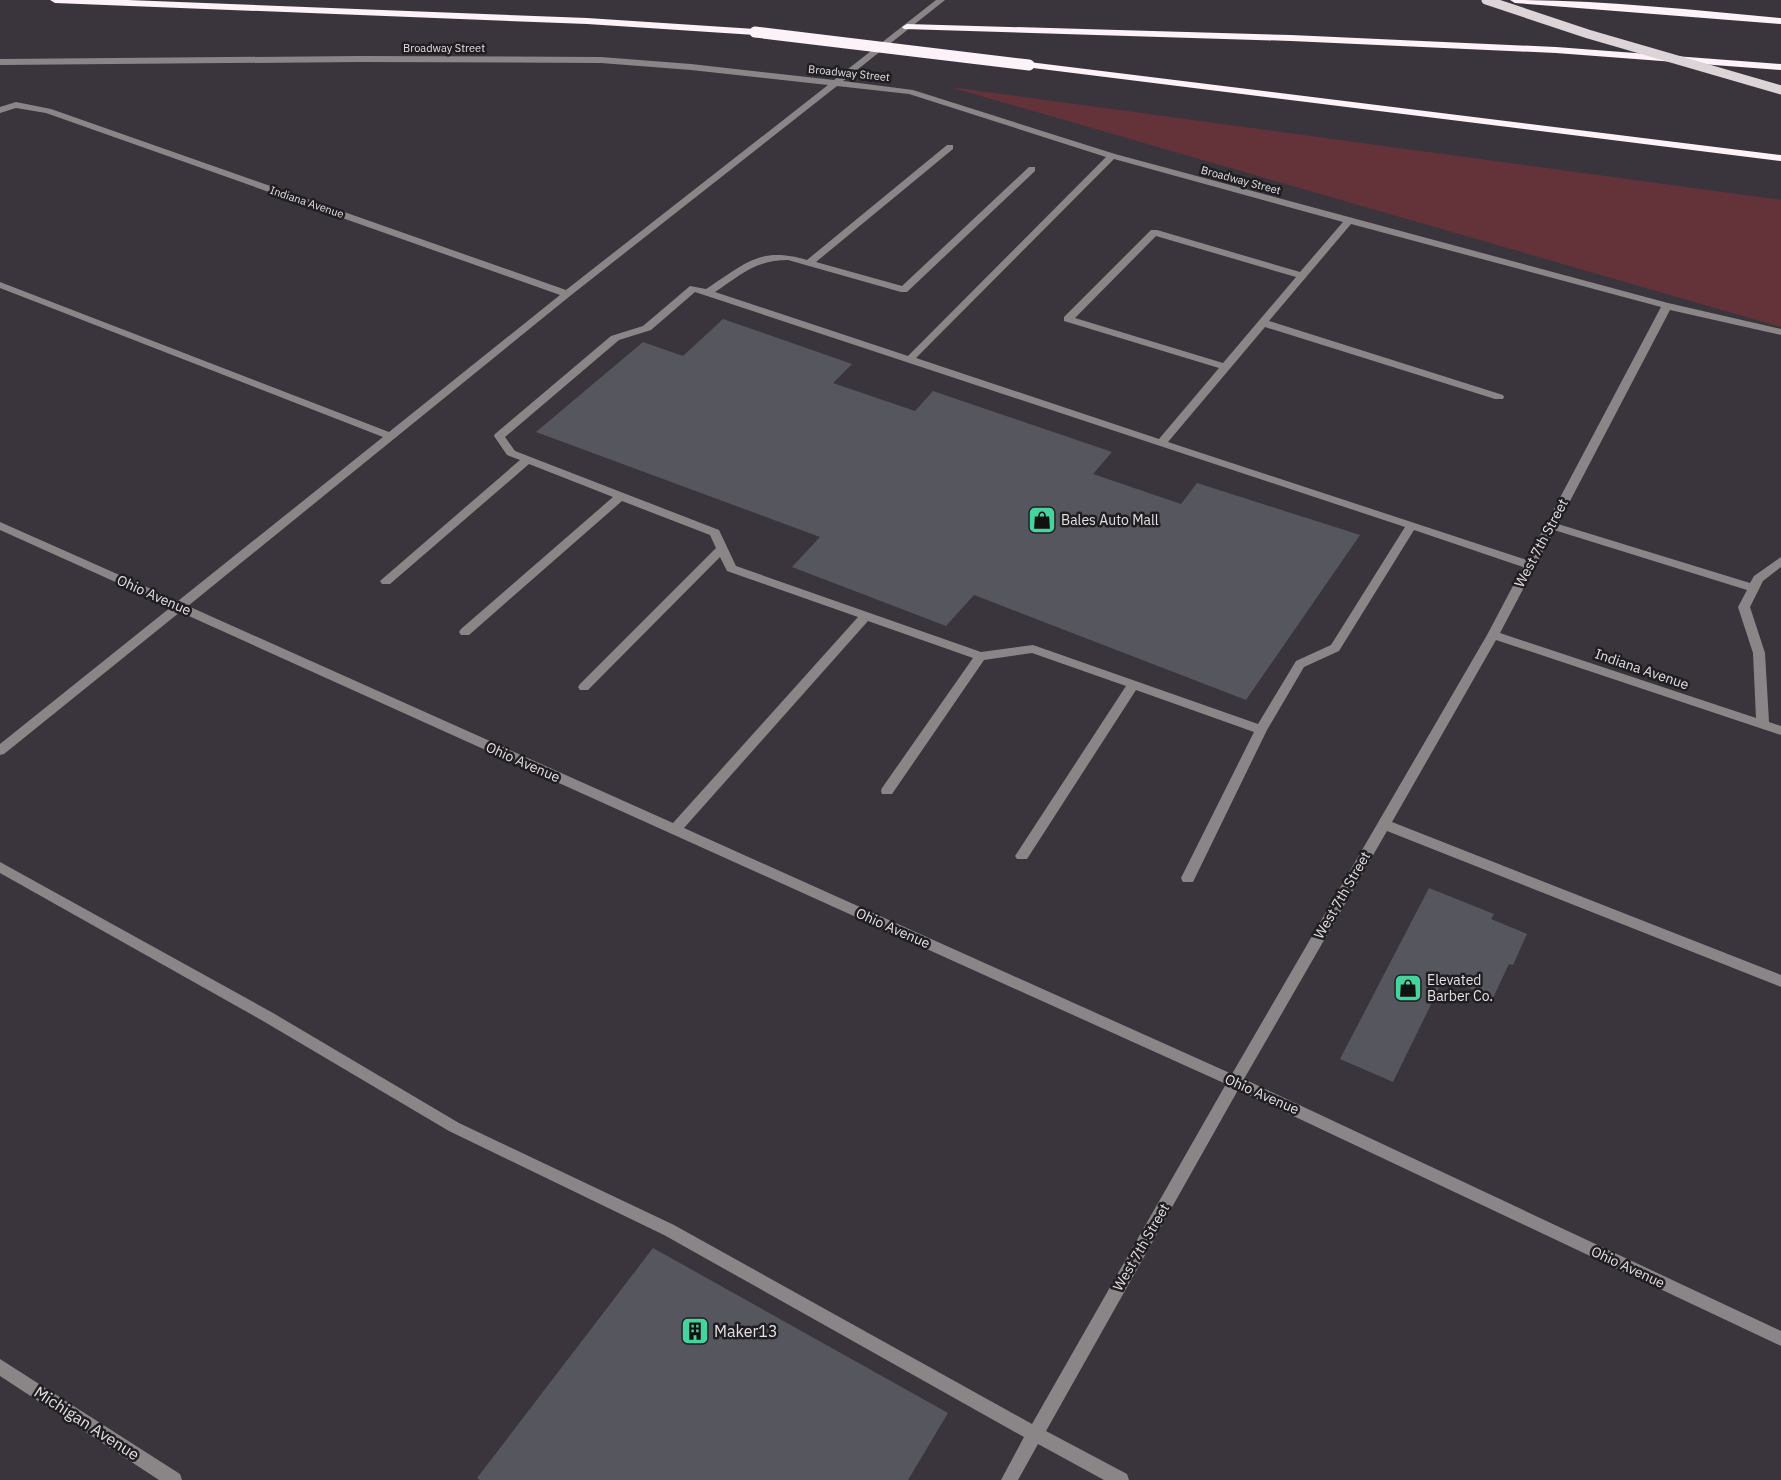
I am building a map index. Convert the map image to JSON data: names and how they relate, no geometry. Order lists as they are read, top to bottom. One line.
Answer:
{"streets":{"street":["Broadway Street","Indiana Avenue","West 7th Street","Ohio Avenue","Michigan Avenue"]},"crossings":[["Broadway Street","West 7th Street"],["Indiana Avenue","West 7th Street"],["West 7th Street","Ohio Avenue"]],"places":{"shop":["Bales Auto Mall","Elevated Barber Co."],"building":["Maker13"]}}
